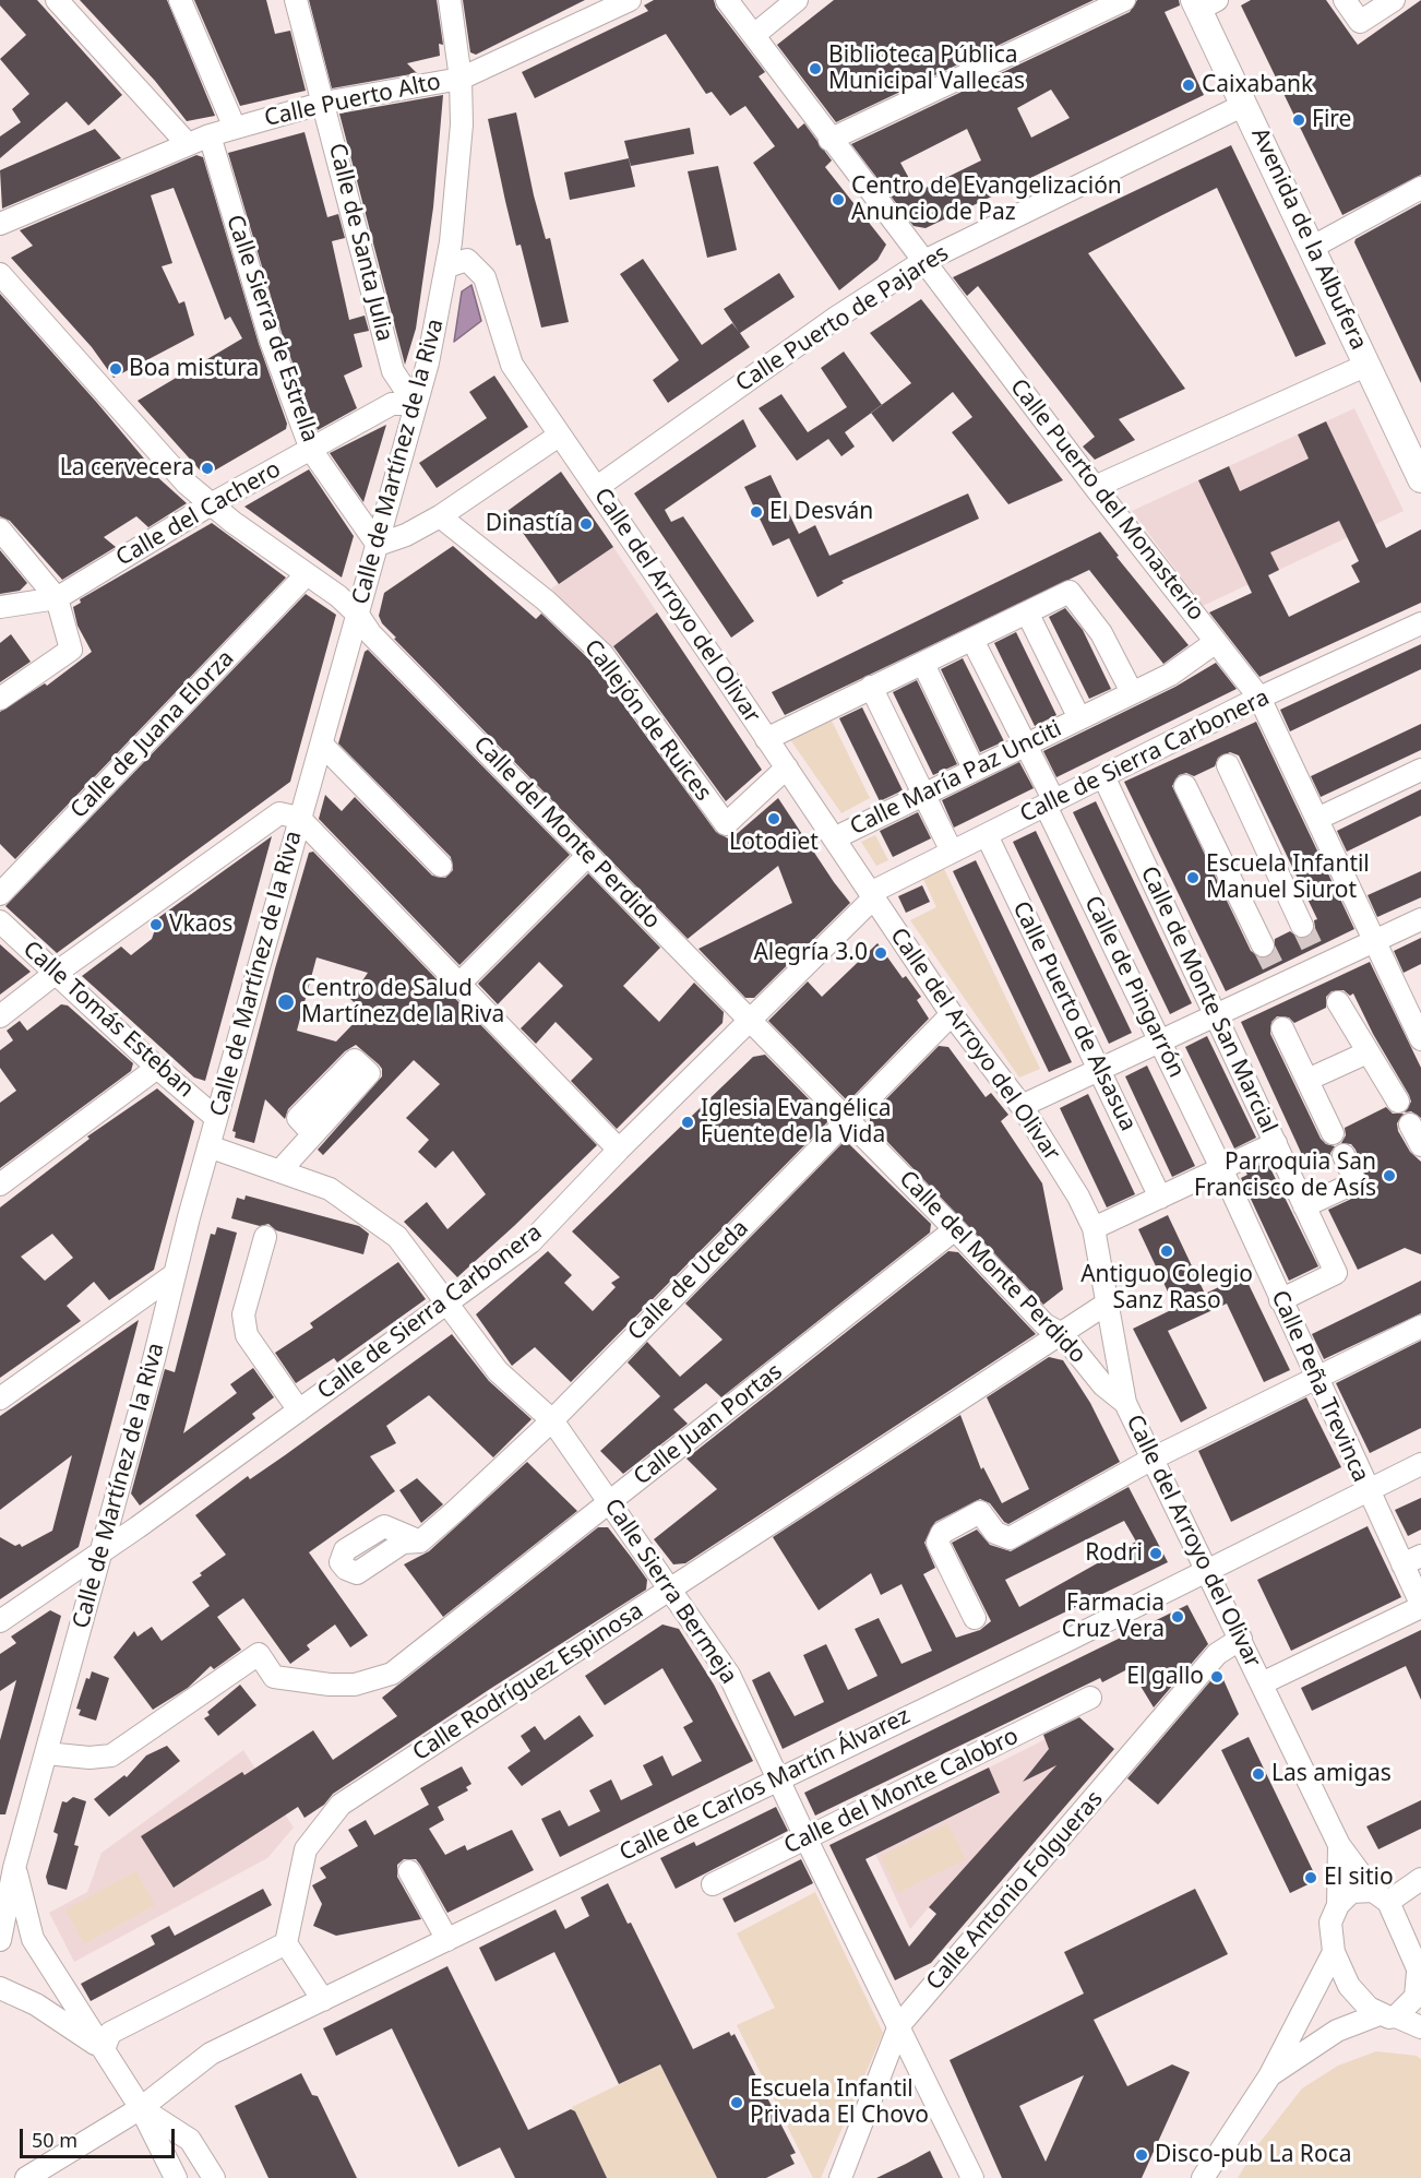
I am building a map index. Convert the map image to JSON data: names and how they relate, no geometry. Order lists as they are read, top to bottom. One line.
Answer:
{"streets":{"main road":["Avenida de la Albufera"],"street":["Calle Puerto Alto","Calle de Santa Julia","Calle Puerto de Pajares","Calle Sierra de Estrella","Calle de Martínez de la Riva","Calle Puerto del Monasterio","Calle del Cachero","Calle del Arroyo del Olivar","Callejón de Ruices","Calle de Juana Elorza","Calle de Sierra Carbonera","Calle María Paz Unciti","Calle del Monte Perdido","Calle de Pingarrón","Calle de Monte San Marcial","Calle Puerto de Alsasua","Calle Tomás Esteban","Calle de Uceda","Calle Peña Trevinca","Calle Juan Portas","Calle Sierra Bermeja","Calle Rodríguez Espinosa","Calle de Carlos Martín Álvarez","Calle del Monte Calobro","Calle Antonio Folgueras"]},"crossings":[["Calle Puerto Alto","Calle de Santa Julia"],["Calle Puerto Alto","Calle Sierra de Estrella"],["Calle Puerto Alto","Calle de Martínez de la Riva"],["Avenida de la Albufera","Calle Puerto de Pajares"],["Calle de Santa Julia","Calle de Martínez de la Riva"],["Calle de Santa Julia","Calle del Cachero"],["Calle Puerto de Pajares","Calle Puerto del Monasterio"],["Calle Puerto de Pajares","Calle del Arroyo del Olivar"],["Calle Sierra de Estrella","Calle de Martínez de la Riva"],["Calle Sierra de Estrella","Calle del Cachero"],["Calle de Martínez de la Riva","Calle del Cachero"],["Calle de Martínez de la Riva","Calle del Arroyo del Olivar"],["Calle de Martínez de la Riva","Calle de Sierra Carbonera"],["Calle de Martínez de la Riva","Calle del Monte Perdido"],["Calle de Martínez de la Riva","Calle Tomás Esteban"],["Calle de Martínez de la Riva","Calle Juan Portas"],["Calle de Martínez de la Riva","Calle Sierra Bermeja"],["Calle Puerto del Monasterio","Calle de Sierra Carbonera"],["Calle Puerto del Monasterio","Calle María Paz Unciti"],["Calle del Cachero","Calle del Monte Perdido"],["Calle del Arroyo del Olivar","Callejón de Ruices"],["Calle del Arroyo del Olivar","Calle de Sierra Carbonera"],["Calle del Arroyo del Olivar","Calle María Paz Unciti"],["Calle del Arroyo del Olivar","Calle del Monte Perdido"],["Calle del Arroyo del Olivar","Calle de Uceda"],["Calle del Arroyo del Olivar","Calle Rodríguez Espinosa"],["Calle del Arroyo del Olivar","Calle de Carlos Martín Álvarez"],["Calle del Arroyo del Olivar","Calle Antonio Folgueras"],["Calle de Juana Elorza","Calle del Monte Perdido"],["Calle de Sierra Carbonera","Calle del Monte Perdido"],["Calle de Sierra Carbonera","Calle de Pingarrón"],["Calle de Sierra Carbonera","Calle de Monte San Marcial"],["Calle de Sierra Carbonera","Calle Puerto de Alsasua"],["Calle de Sierra Carbonera","Calle Sierra Bermeja"],["Calle María Paz Unciti","Calle de Pingarrón"],["Calle del Monte Perdido","Calle de Uceda"],["Calle del Monte Perdido","Calle Juan Portas"],["Calle del Monte Perdido","Calle Rodríguez Espinosa"],["Calle de Pingarrón","Calle Peña Trevinca"],["Calle de Monte San Marcial","Calle Peña Trevinca"],["Calle de Uceda","Calle Sierra Bermeja"],["Calle Peña Trevinca","Calle de Carlos Martín Álvarez"],["Calle Juan Portas","Calle Sierra Bermeja"],["Calle Sierra Bermeja","Calle Rodríguez Espinosa"],["Calle Sierra Bermeja","Calle de Carlos Martín Álvarez"],["Calle Sierra Bermeja","Calle del Monte Calobro"],["Calle Sierra Bermeja","Calle Antonio Folgueras"]],"places":["Biblioteca Pública Municipal Vallecas","Caixabank","Fire","Centro de Evangelización Anuncio de Paz","Boa mistura","La cervecera","El Desván","Dinastía","Lotodiet","Escuela Infantil Manuel Siurot","Vkaos","Alegría 3.0","Centro de Salud Martínez de la Riva","Iglesia Evangélica Fuente de la Vida","Parroquia San Francisco de Asís","Antiguo Colegio Sanz Raso","Rodri","Farmacia Cruz Vera","El gallo","Las amigas","El sitio","Escuela Infantil Privada El Chovo","Disco-pub La Roca"],"scale_bar":"50 m"}
